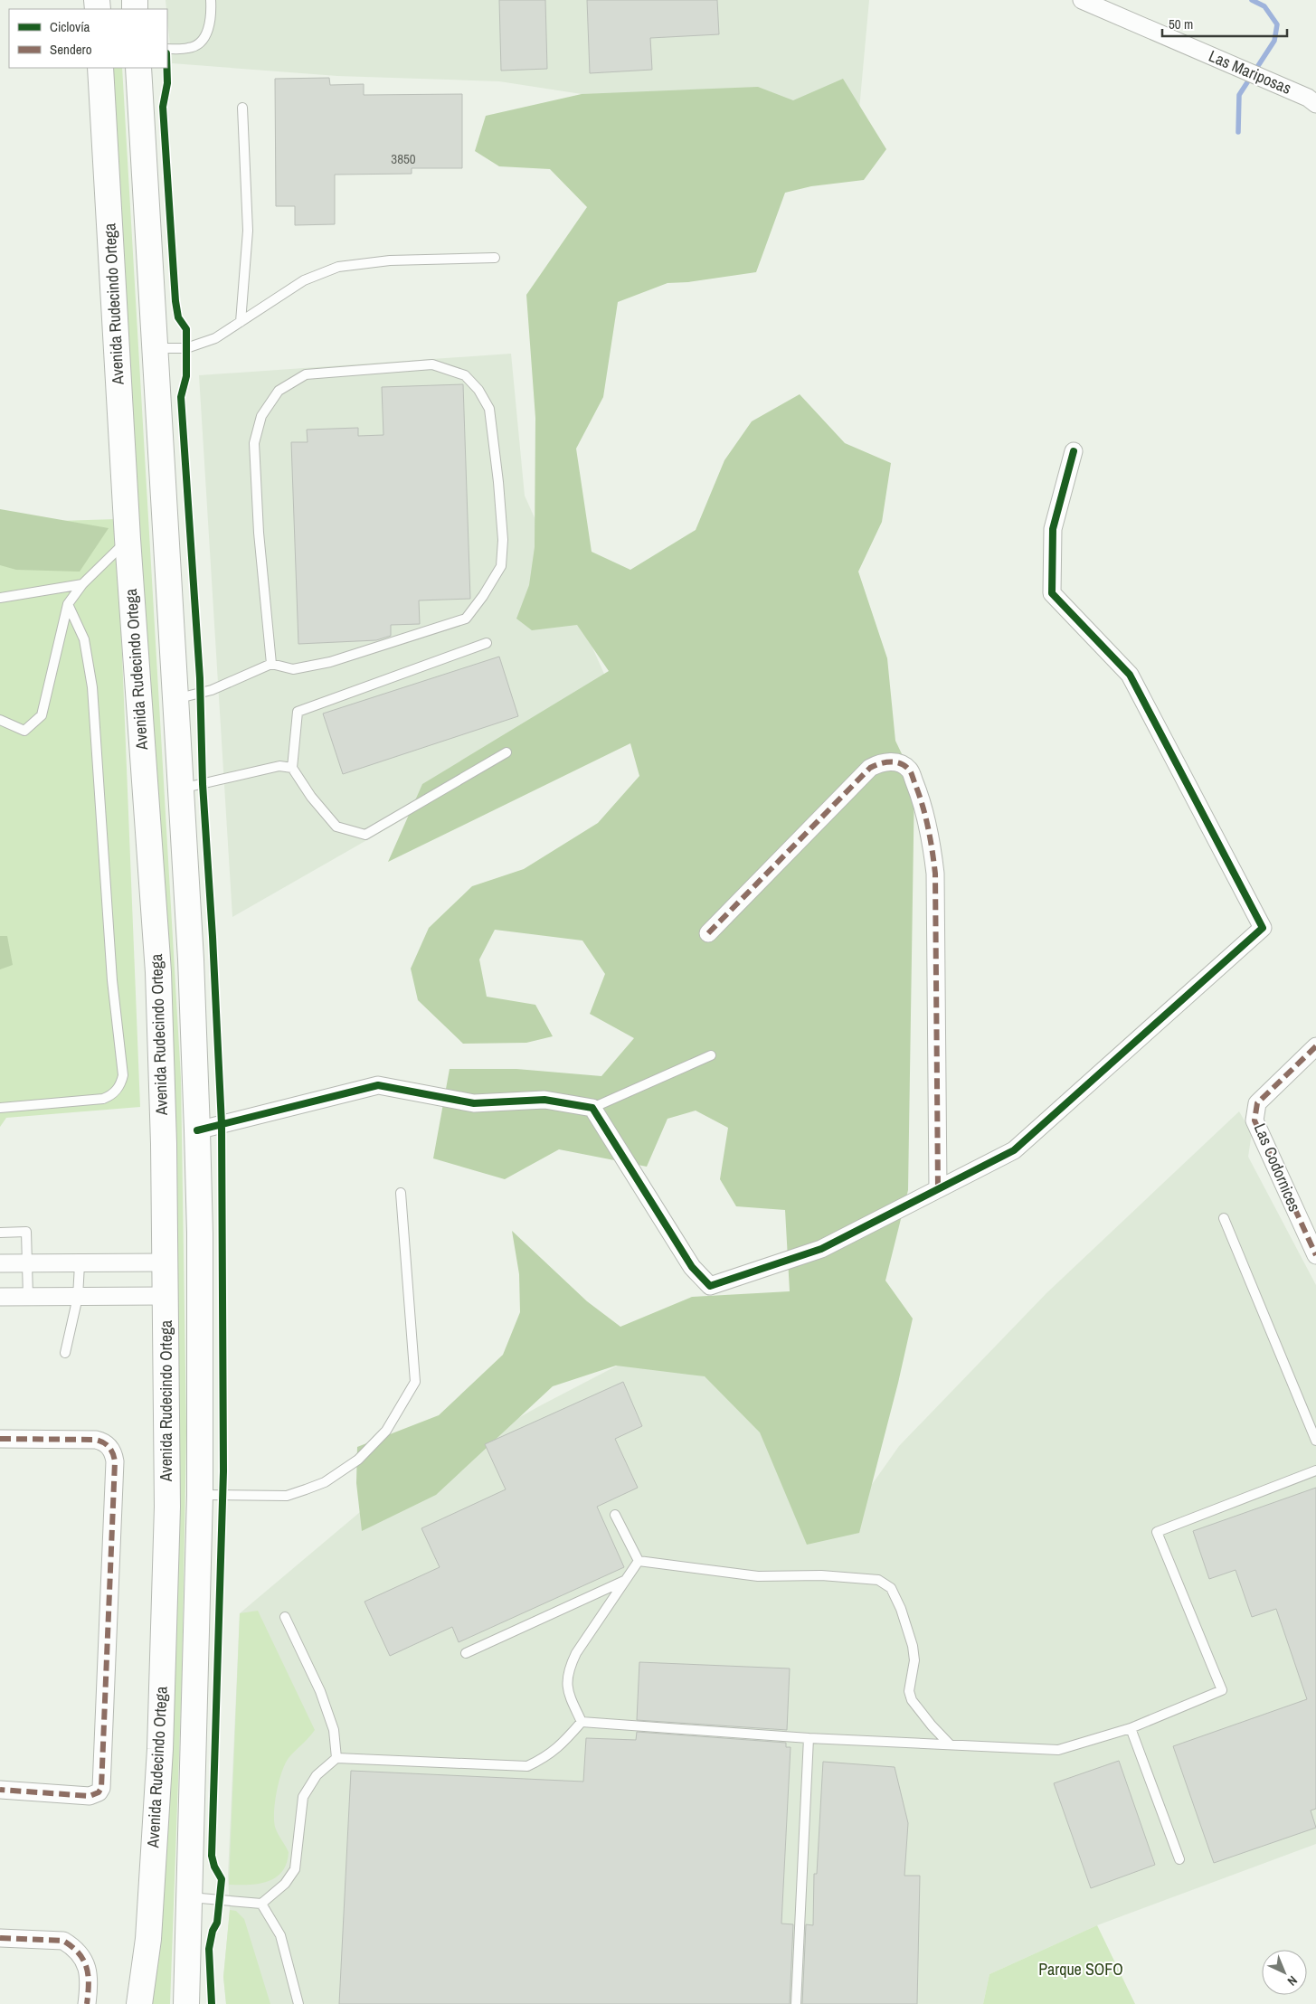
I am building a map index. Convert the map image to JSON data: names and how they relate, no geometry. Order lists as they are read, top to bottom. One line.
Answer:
{"streets":{"main road":["Avenida Rudecindo Ortega"],"street":["Las Mariposas","Las Codornices"]},"parks":["Parque SOFO"],"house_numbers":["3850"],"legend":["Ciclovía","Sendero"],"scale_bar":"50 m","north":"bottom right"}
